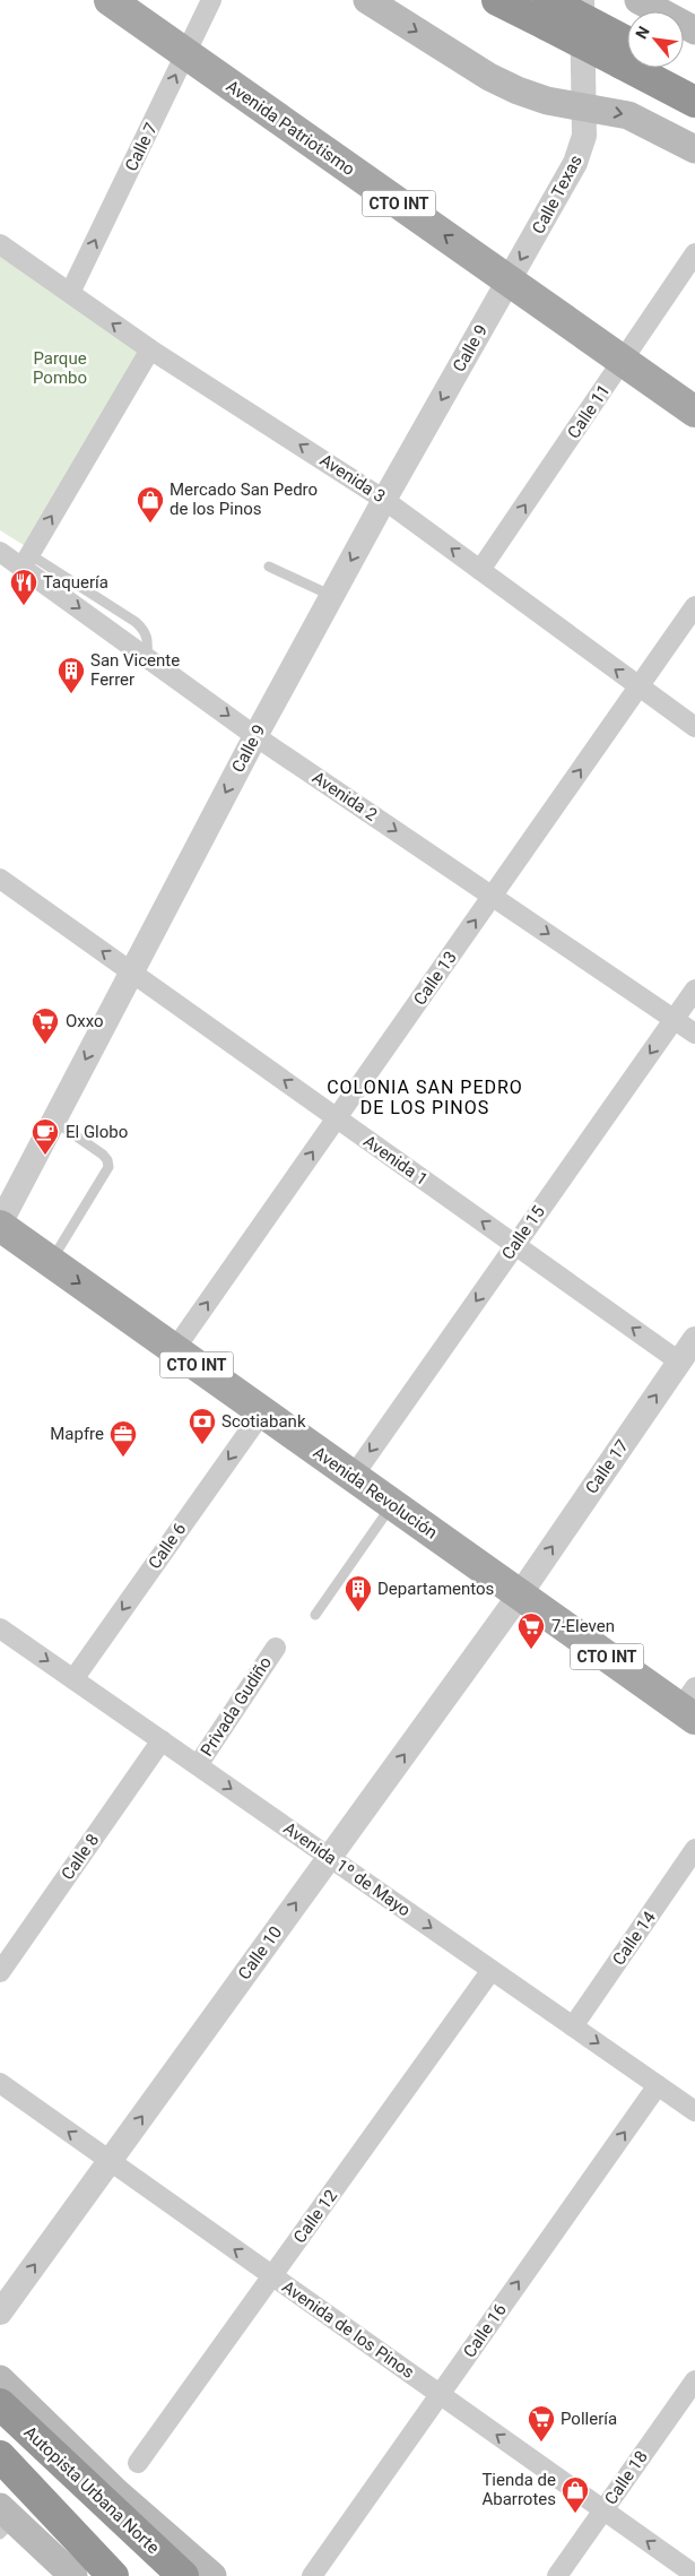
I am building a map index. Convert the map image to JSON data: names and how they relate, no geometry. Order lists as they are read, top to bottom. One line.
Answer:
{"streets":{"highway":["Autopista Urbana Norte"],"main road":["Avenida Patriotismo","CTO INT","Avenida Revolución"],"street":["Calle 7","Calle Texas","Calle 9","Calle 11","Avenida 3","Avenida 2","Calle 13","Avenida 1","Calle 15","Calle 17","Calle 6","Privada Gudiño","Calle 8","Avenida 1º de Mayo","Calle 14","Calle 10","Calle 12","Avenida de los Pinos","Calle 16","Calle 18"]},"crossings":[["Avenida Patriotismo","Calle 7"],["Avenida Patriotismo","Calle Texas"],["Avenida Patriotismo","Calle 9"],["Avenida Patriotismo","Calle 11"],["Calle 7","Avenida 3"],["Calle Texas","Calle 9"],["Calle 9","Avenida 3"],["Calle 9","Avenida 2"],["Calle 9","Avenida 1"],["Calle 9","Avenida Revolución"],["Calle 11","Avenida 3"],["Avenida 3","Calle 13"],["Avenida 2","Calle 13"],["Avenida 2","Calle 15"],["Calle 13","Avenida 1"],["Calle 13","Avenida Revolución"],["Avenida 1","Calle 15"],["Avenida 1","Calle 17"],["Calle 15","Avenida Revolución"],["Calle 17","Avenida Revolución"],["Calle 17","Calle 10"],["Avenida Revolución","Calle 6"],["Avenida Revolución","Calle 10"],["Calle 6","Avenida 1º de Mayo"],["Privada Gudiño","Avenida 1º de Mayo"],["Calle 8","Avenida 1º de Mayo"],["Avenida 1º de Mayo","Calle 14"],["Avenida 1º de Mayo","Calle 10"],["Avenida 1º de Mayo","Calle 12"],["Avenida 1º de Mayo","Calle 16"],["Calle 10","Avenida de los Pinos"],["Calle 12","Avenida de los Pinos"],["Avenida de los Pinos","Calle 16"],["Avenida de los Pinos","Calle 18"]],"one_way":["Calle 7","Calle Texas","Calle 9","Calle 11","Avenida 3","Avenida 2","Calle 13","Avenida 1","Calle 15","Calle 17","Calle 6","Avenida 1º de Mayo","Calle 10","Avenida de los Pinos","Calle 16"],"districts":["COLONIA SAN PEDRO DE LOS PINOS"],"parks":["Parque Pombo"],"places":{"shop":["Mercado San Pedro de los Pinos","Tienda de Abarrotes"],"restaurant":["Taquería"],"building":["San Vicente Ferrer","Departamentos"],"supermarket":["Oxxo","7-Eleven","Pollería"],"cafe":["El Globo"],"bank":["Scotiabank"],"office":["Mapfre"]},"north":"top left"}
